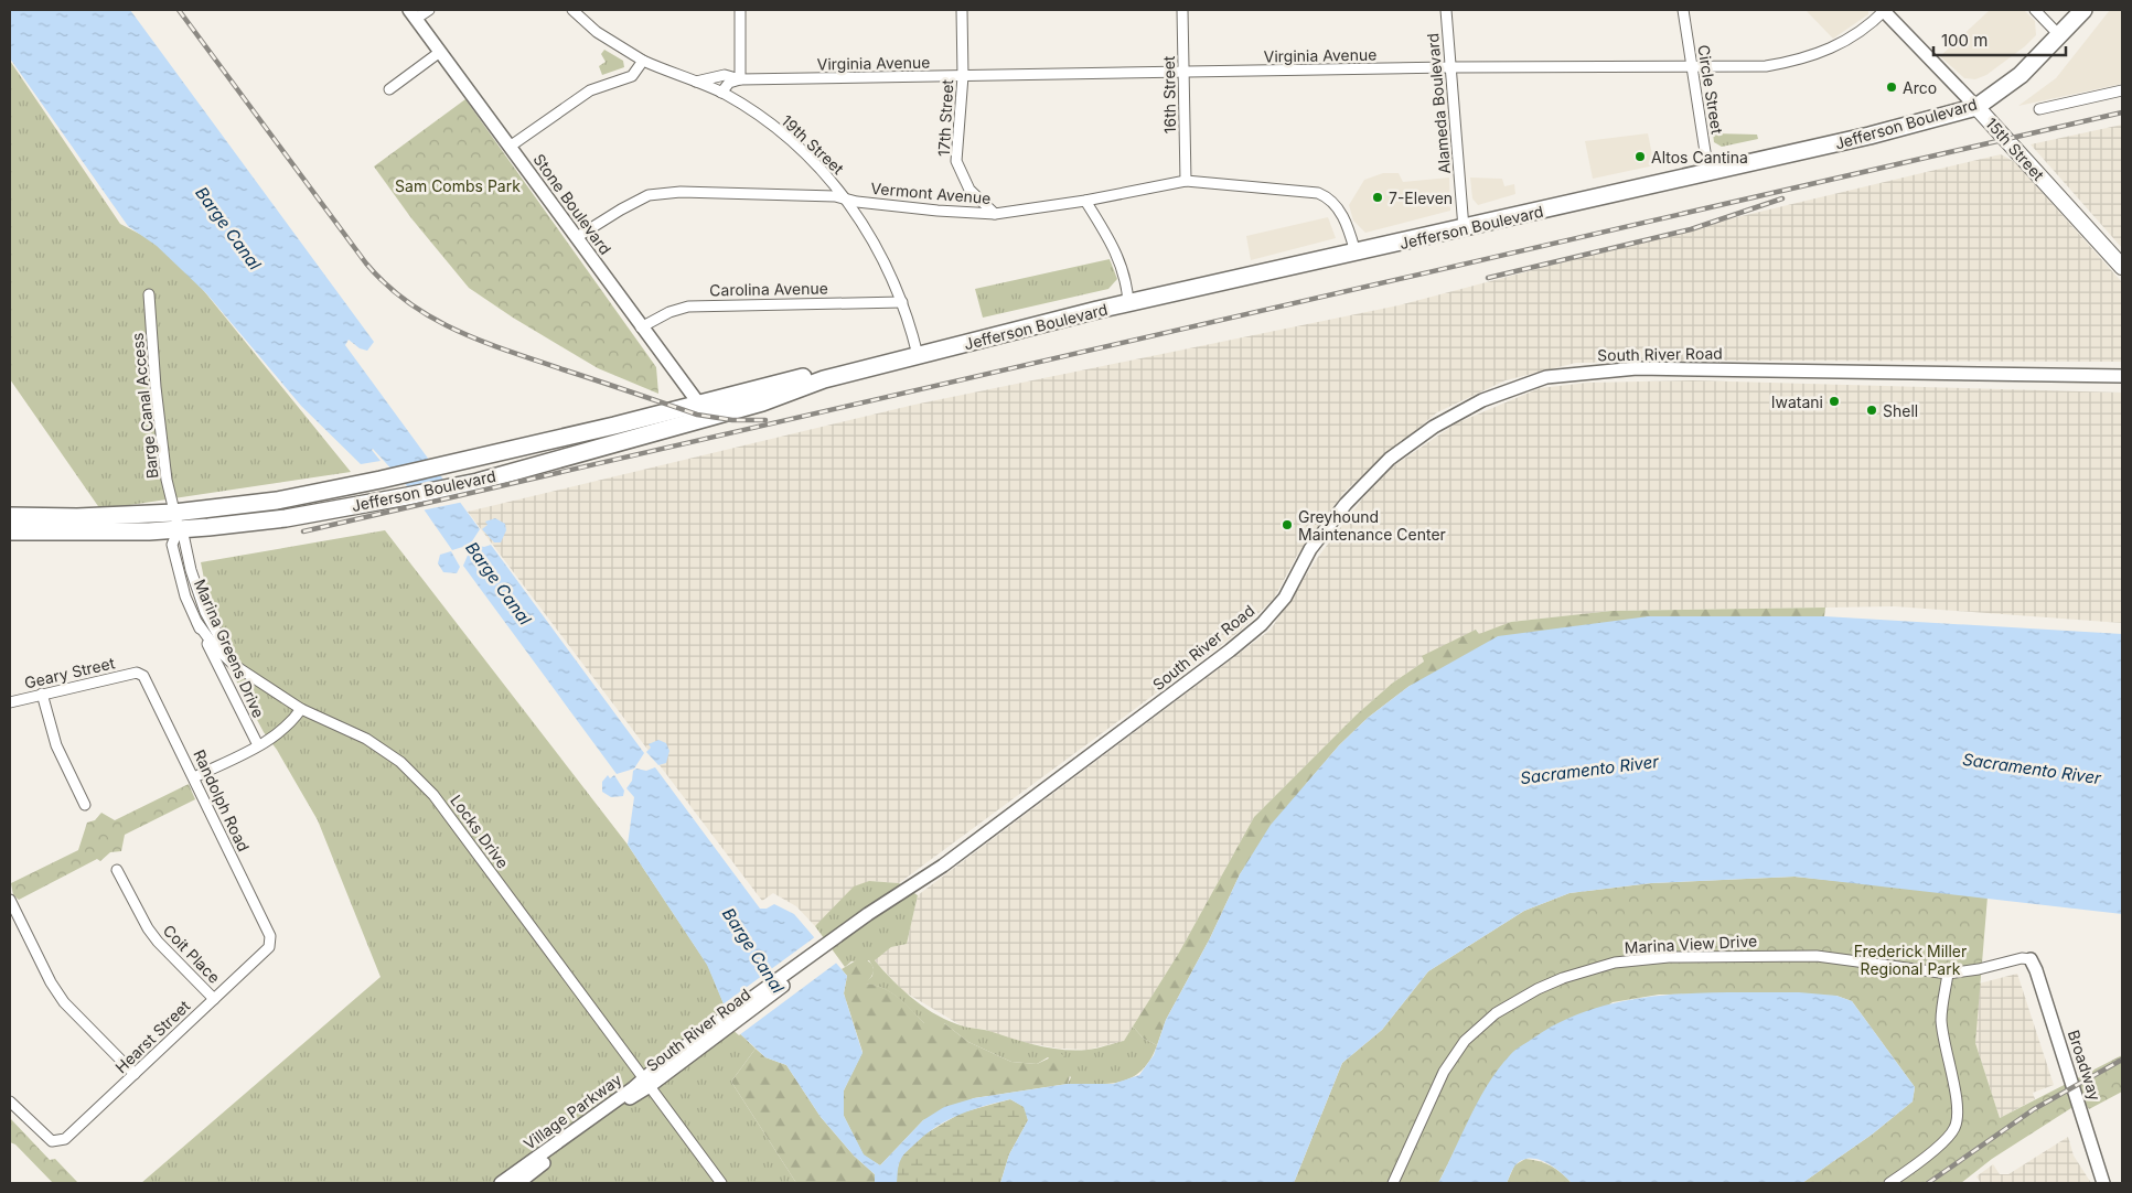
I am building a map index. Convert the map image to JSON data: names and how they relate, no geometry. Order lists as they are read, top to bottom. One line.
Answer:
{"streets":{"main road":["Jefferson Boulevard","15th Street"],"street":["Virginia Avenue","Circle Street","16th Street","Alameda Boulevard","17th Street","19th Street","Vermont Avenue","Stone Boulevard","Carolina Avenue","South River Road","Barge Canal Access","Marina Greens Drive","Geary Street","Randolph Road","Locks Drive","Marina View Drive","Coit Place","Hearst Street","Broadway","Village Parkway"]},"crossings":[["Virginia Avenue","Circle Street"],["Virginia Avenue","16th Street"],["Virginia Avenue","Alameda Boulevard"],["Virginia Avenue","17th Street"],["Virginia Avenue","15th Street"],["Circle Street","Jefferson Boulevard"],["16th Street","Vermont Avenue"],["Alameda Boulevard","Jefferson Boulevard"],["17th Street","Vermont Avenue"],["Jefferson Boulevard","19th Street"],["Jefferson Boulevard","15th Street"],["Jefferson Boulevard","Vermont Avenue"],["Jefferson Boulevard","Stone Boulevard"],["Jefferson Boulevard","Barge Canal Access"],["Jefferson Boulevard","Marina Greens Drive"],["Jefferson Boulevard","Locks Drive"],["19th Street","Vermont Avenue"],["19th Street","Carolina Avenue"],["Vermont Avenue","Stone Boulevard"],["Stone Boulevard","Carolina Avenue"],["South River Road","Locks Drive"],["South River Road","Village Parkway"],["Barge Canal Access","Marina Greens Drive"],["Barge Canal Access","Locks Drive"],["Marina Greens Drive","Randolph Road"],["Marina Greens Drive","Locks Drive"],["Geary Street","Randolph Road"],["Randolph Road","Hearst Street"],["Locks Drive","Village Parkway"],["Marina View Drive","Broadway"],["Coit Place","Hearst Street"]],"water":["Barge Canal","Sacramento River"],"parks":["Sam Combs Park","Frederick Miller Regional Park"],"places":["Arco","Altos Cantina","7-Eleven","Iwatani","Shell","Greyhound Maintenance Center"],"scale_bar":"100 m"}
